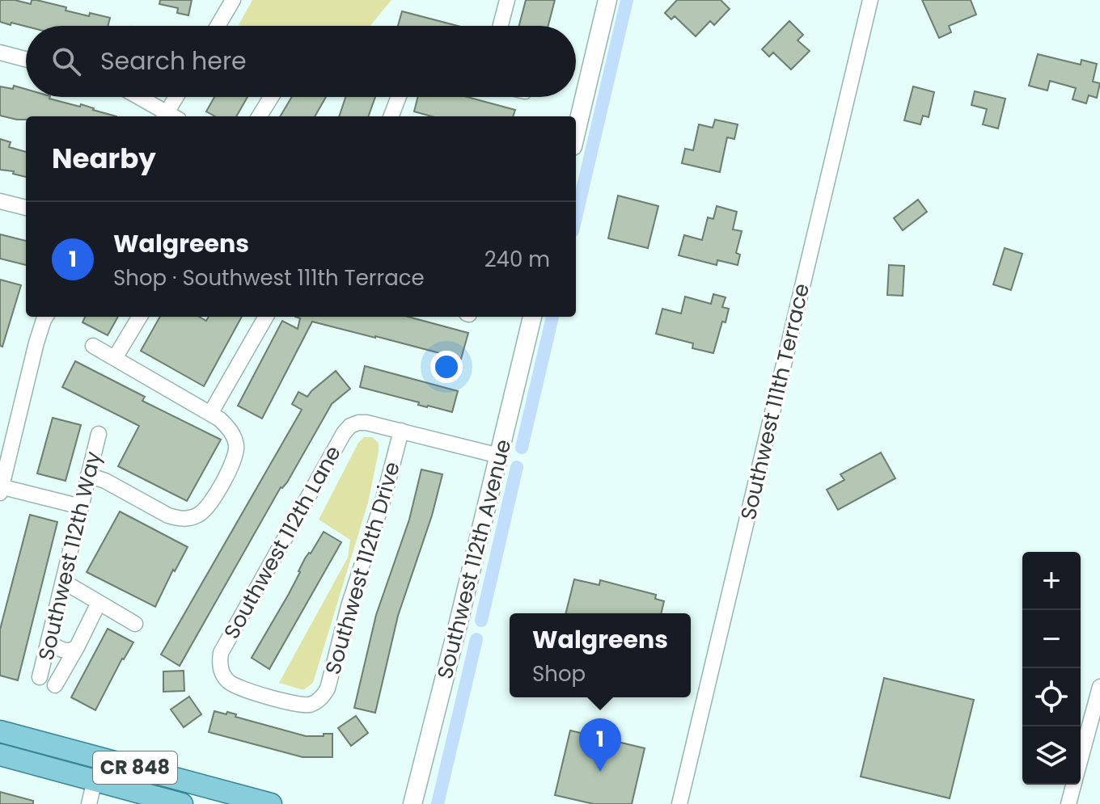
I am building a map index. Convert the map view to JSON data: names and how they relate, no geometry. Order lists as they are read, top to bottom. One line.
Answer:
{"streets":{"main road":["CR 848"],"street":["Southwest 111th Terrace","Southwest 112th Lane","Southwest 112th Way","Southwest 112th Avenue","Southwest 112th Drive"]},"crossings":[["Southwest 112th Lane","Southwest 112th Drive"]],"page":{"search":"Search here","heading":"Nearby","list":[{"mark":"1","name":"Walgreens","note":"Shop · Southwest 111th Terrace","value":"240 m"}],"map_buttons":["+","−"],"popup":["Walgreens","Shop"],"pins":"1"}}
